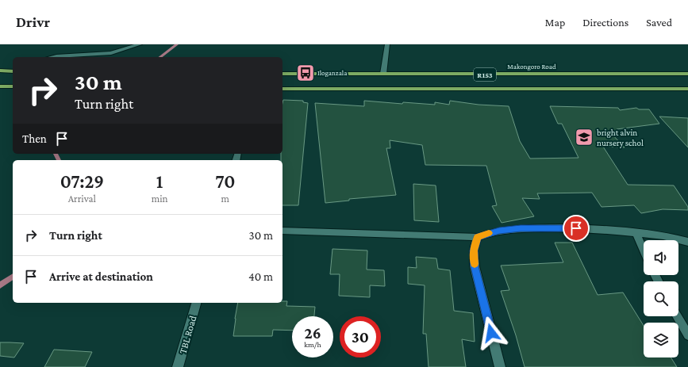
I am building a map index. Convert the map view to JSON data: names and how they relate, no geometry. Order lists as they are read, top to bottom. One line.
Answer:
{"streets":{"main road":["Makongoro Road","R153"],"street":["TBL Road"]},"places":{"bus stop":["Iloganzala"],"school or university":["bright alvin nursery schol"]},"page":{"header":"Drivr","nav":["Map","Directions","Saved"],"turn":["30 m","Turn right"],"then":"Then","eta":["07:29","Arrival","1","min","70","m"],"list":[{"name":"Turn right","value":"30 m"},{"name":"Arrive at destination","value":"40 m"}],"speed":"26 km/h","limit":"30"}}
